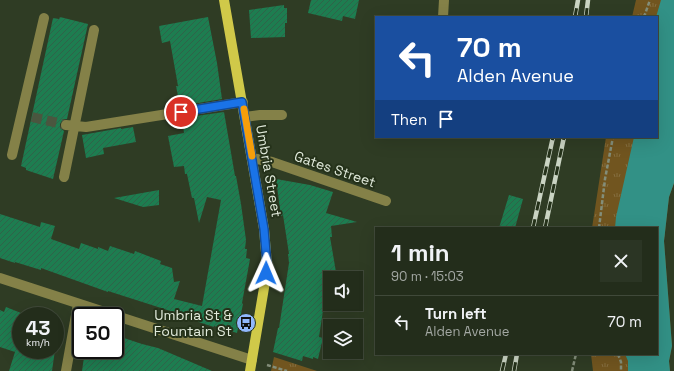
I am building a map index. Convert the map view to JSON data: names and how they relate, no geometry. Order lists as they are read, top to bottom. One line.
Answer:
{"streets":{"main road":["Umbria Street"],"street":["Gates Street"]},"crossings":[["Gates Street","Umbria Street"]],"places":{"bus stop":["Umbria St & Fountain St"]},"page":{"turn":["70 m","Alden Avenue"],"then":"Then","heading":["1 min","90 m · 15:03"],"list":[{"name":"Turn left","note":"Alden Avenue","value":"70 m"}],"speed":"43 km/h","limit":"50"}}
